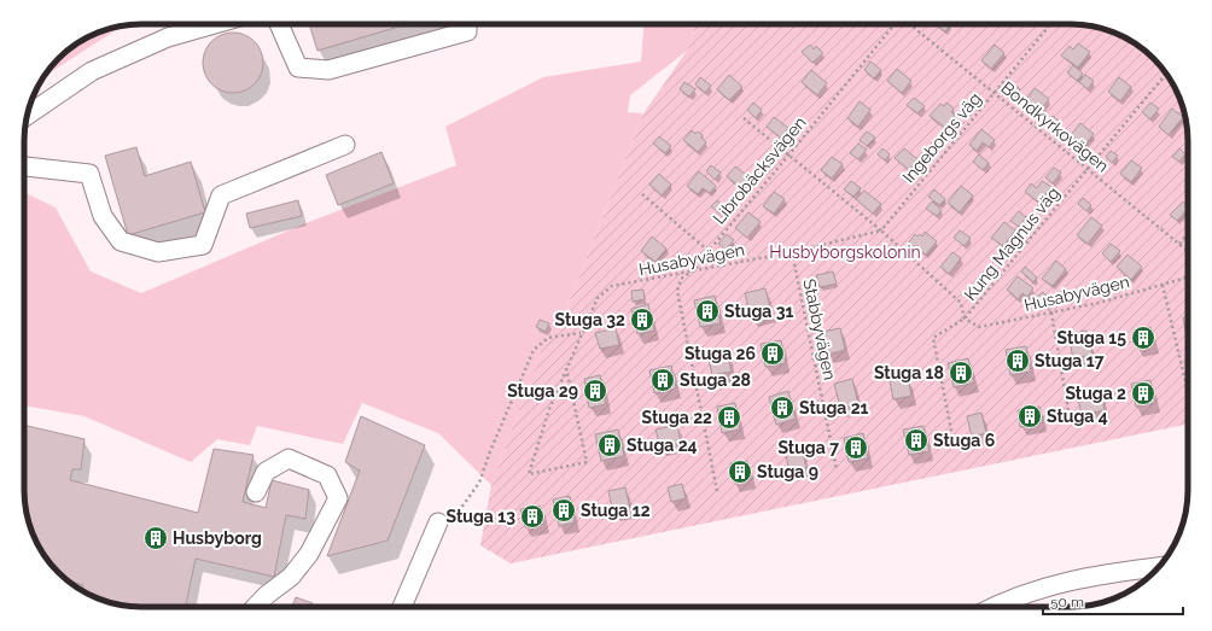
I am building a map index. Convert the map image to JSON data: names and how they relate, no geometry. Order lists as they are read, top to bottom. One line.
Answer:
{"streets":{"path":["Bondkyrkovägen","Ingeborgs väg","Librobäcksvägen","Kung Magnus väg","Husabyvägen","Stabbyvägen"]},"crossings":[["Bondkyrkovägen","Ingeborgs väg"],["Bondkyrkovägen","Kung Magnus väg"],["Ingeborgs väg","Husabyvägen"],["Librobäcksvägen","Husabyvägen"],["Kung Magnus väg","Husabyvägen"],["Husabyvägen","Stabbyvägen"]],"parks":["Husbyborgskolonin"],"places":{"building":["Stuga 31","Stuga 32","Stuga 15","Stuga 26","Stuga 17","Stuga 18","Stuga 28","Stuga 29","Stuga 2","Stuga 21","Stuga 4","Stuga 22","Stuga 6","Stuga 24","Stuga 7","Stuga 9","Stuga 12","Stuga 13","Husbyborg"]},"scale_bar":"50 m"}
